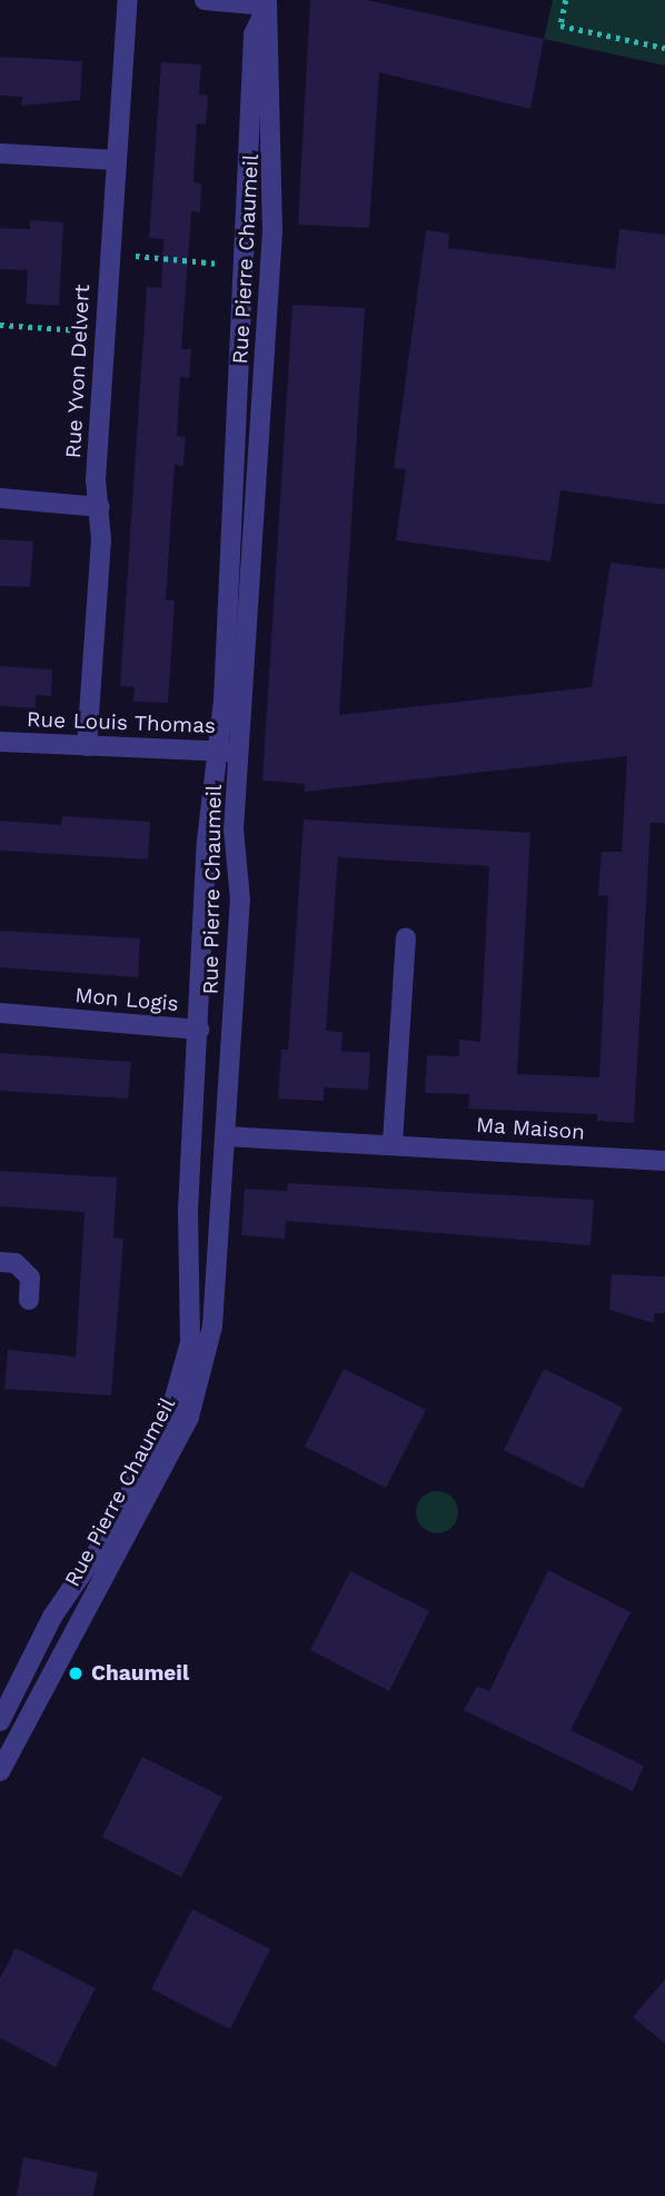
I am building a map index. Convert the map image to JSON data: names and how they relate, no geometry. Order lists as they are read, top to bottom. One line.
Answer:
{"streets":{"street":["Rue Pierre Chaumeil","Rue Yvon Delvert","Rue Louis Thomas","Mon Logis","Ma Maison"]},"crossings":[["Rue Pierre Chaumeil","Rue Louis Thomas"],["Rue Pierre Chaumeil","Mon Logis"],["Rue Pierre Chaumeil","Ma Maison"],["Rue Yvon Delvert","Rue Louis Thomas"]],"places":["Chaumeil"]}
